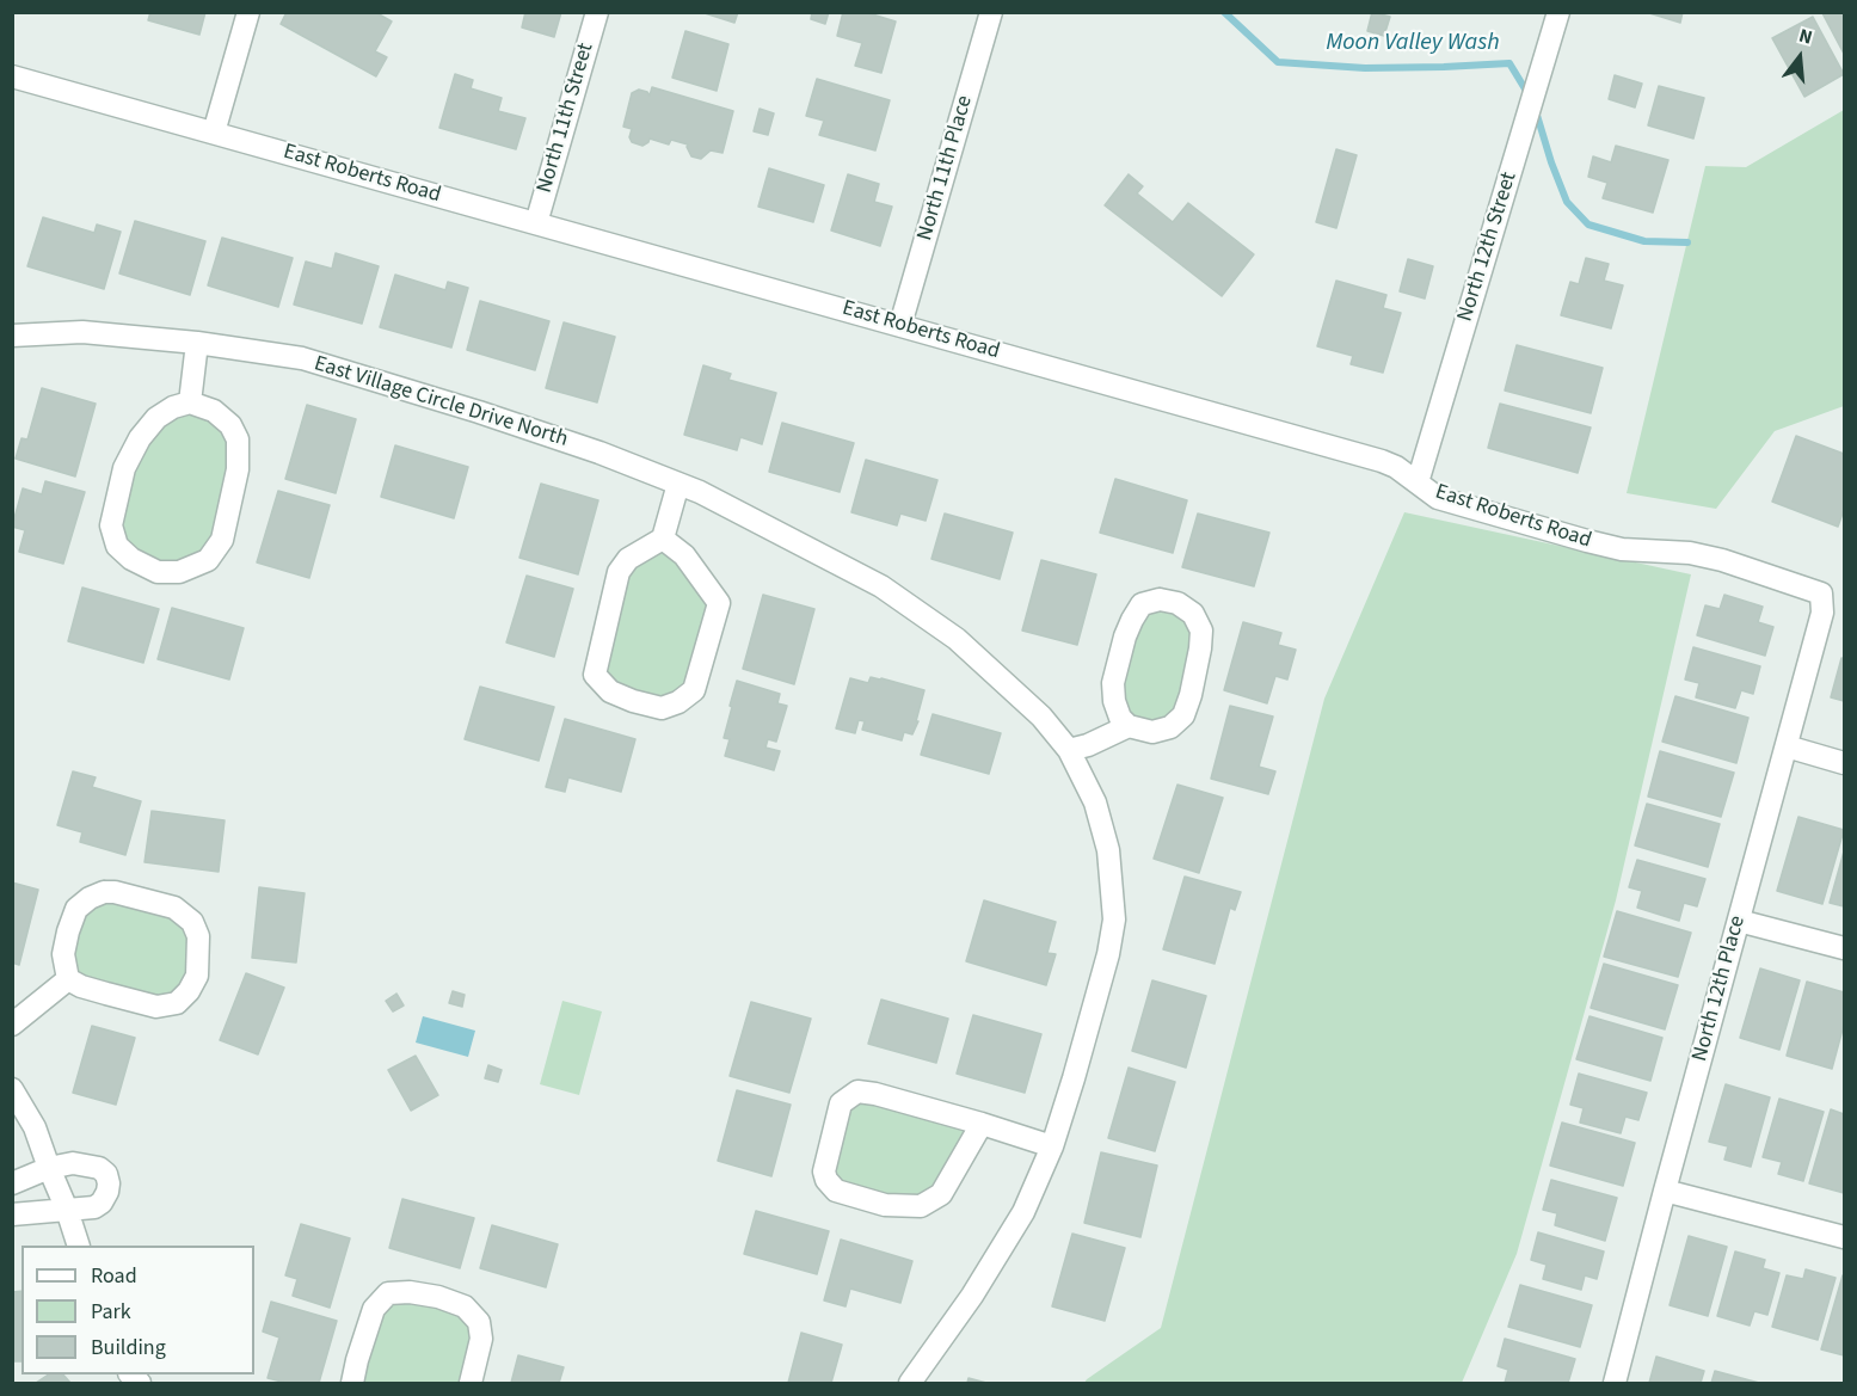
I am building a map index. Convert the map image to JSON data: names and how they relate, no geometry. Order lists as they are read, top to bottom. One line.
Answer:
{"streets":{"street":["North 11th Street","North 11th Place","East Roberts Road","North 12th Street","East Village Circle Drive North","North 12th Place"]},"crossings":[["North 11th Street","East Roberts Road"],["North 11th Place","East Roberts Road"],["East Roberts Road","North 12th Street"],["East Roberts Road","North 12th Place"]],"water":["Moon Valley Wash"],"legend":["Road","Park","Building"],"north":"top"}
